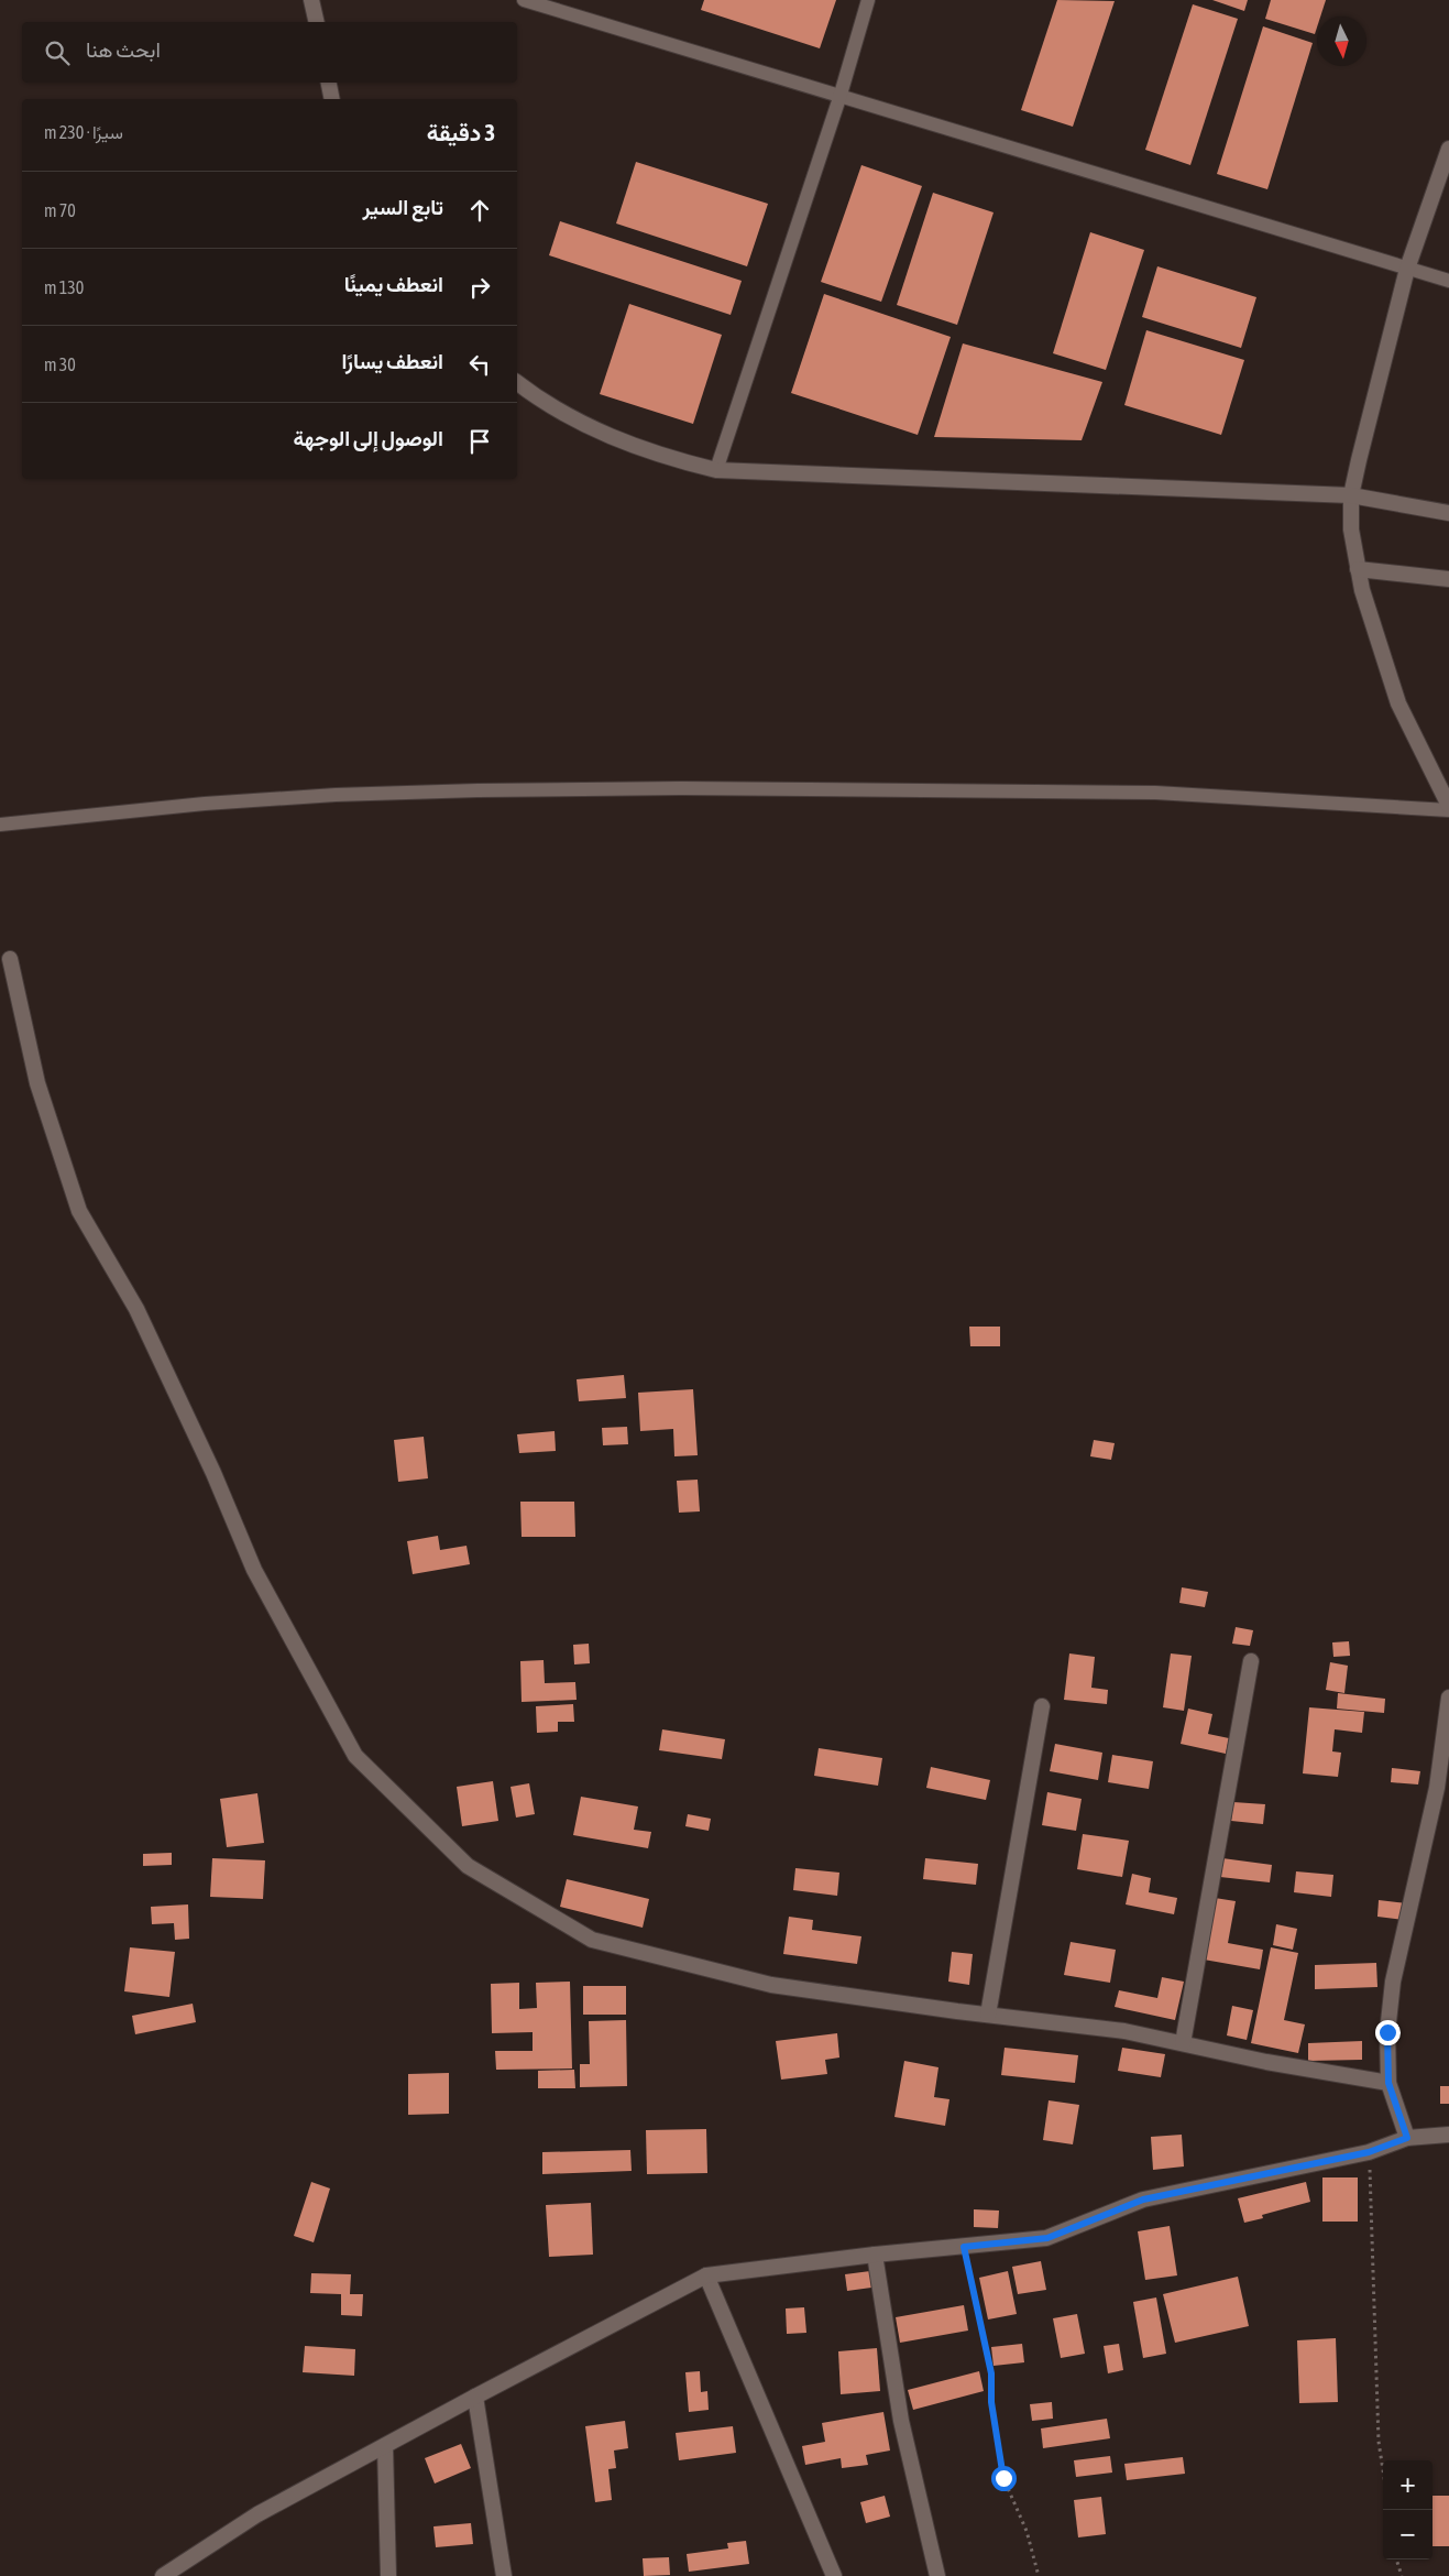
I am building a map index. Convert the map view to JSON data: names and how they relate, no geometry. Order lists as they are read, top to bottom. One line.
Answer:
{"north":"bottom","page":{"search":"ابحث هنا","heading":["3 دقيقة","سيرًا · 230 m"],"list":[["تابع السير","70 m"],["انعطف يمينًا","130 m"],["انعطف يسارًا","30 m"],"الوصول إلى الوجهة"],"map_buttons":["+","−"]}}
